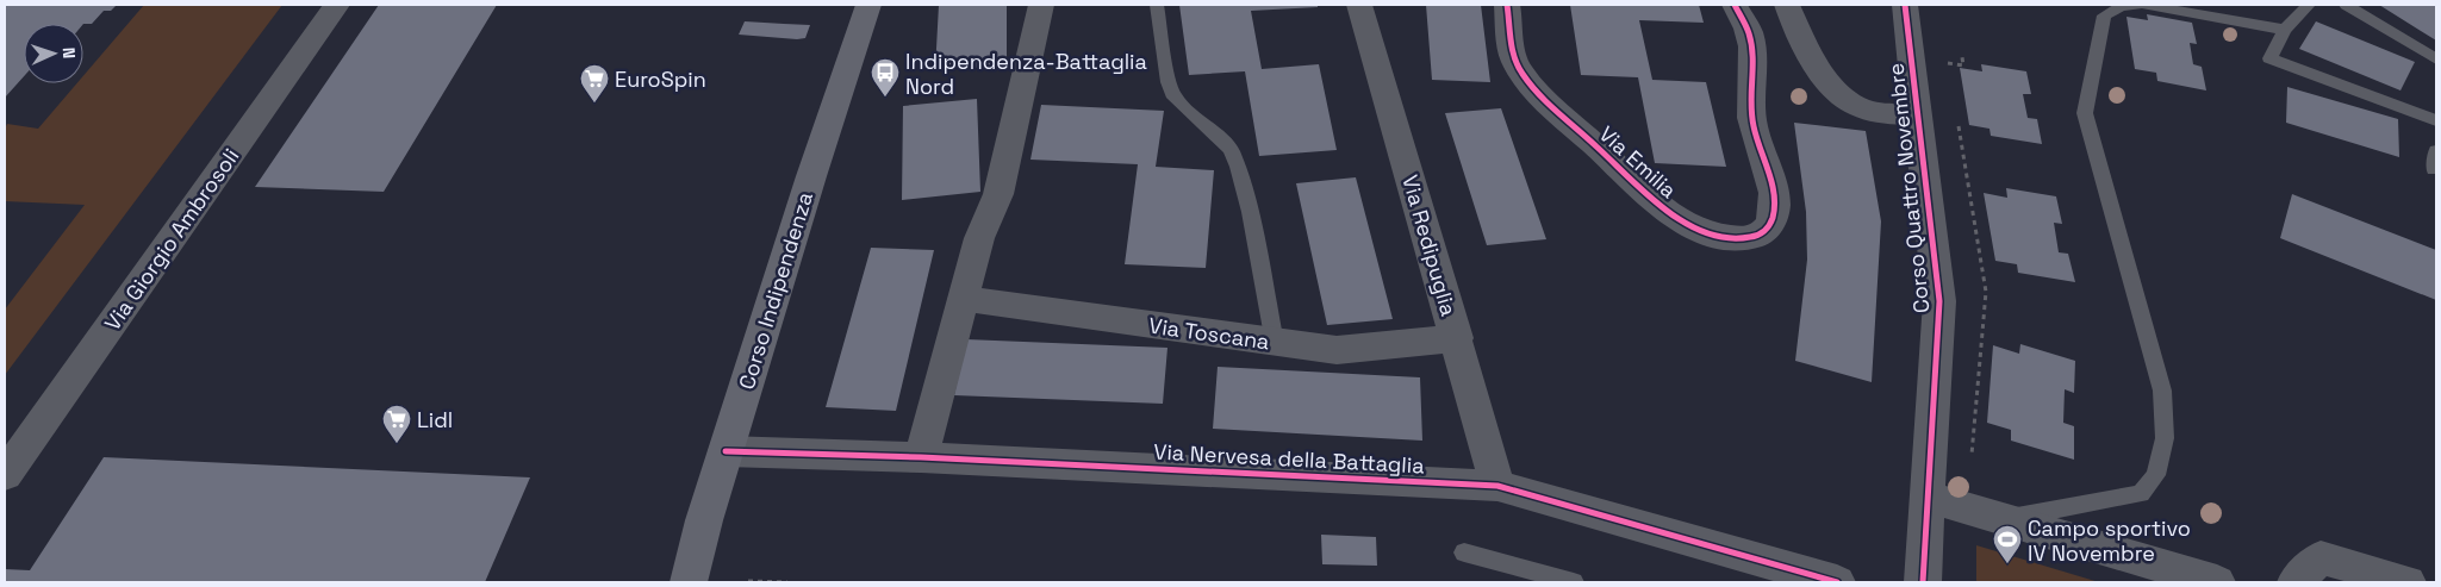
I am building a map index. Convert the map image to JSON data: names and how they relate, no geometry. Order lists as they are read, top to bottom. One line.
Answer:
{"streets":{"main road":["Corso Indipendenza"],"street":["Via Emilia","Corso Quattro Novembre","Via Giorgio Ambrosoli","Via Redipuglia","Via Toscana","Via Nervesa della Battaglia"]},"crossings":[["Via Redipuglia","Via Toscana"],["Via Redipuglia","Via Nervesa della Battaglia"],["Corso Indipendenza","Via Nervesa della Battaglia"]],"places":{"bus stop":["Indipendenza-Battaglia Nord"],"supermarket":["EuroSpin","Lidl"],"sports":["Campo sportivo IV Novembre"]},"north":"right"}
